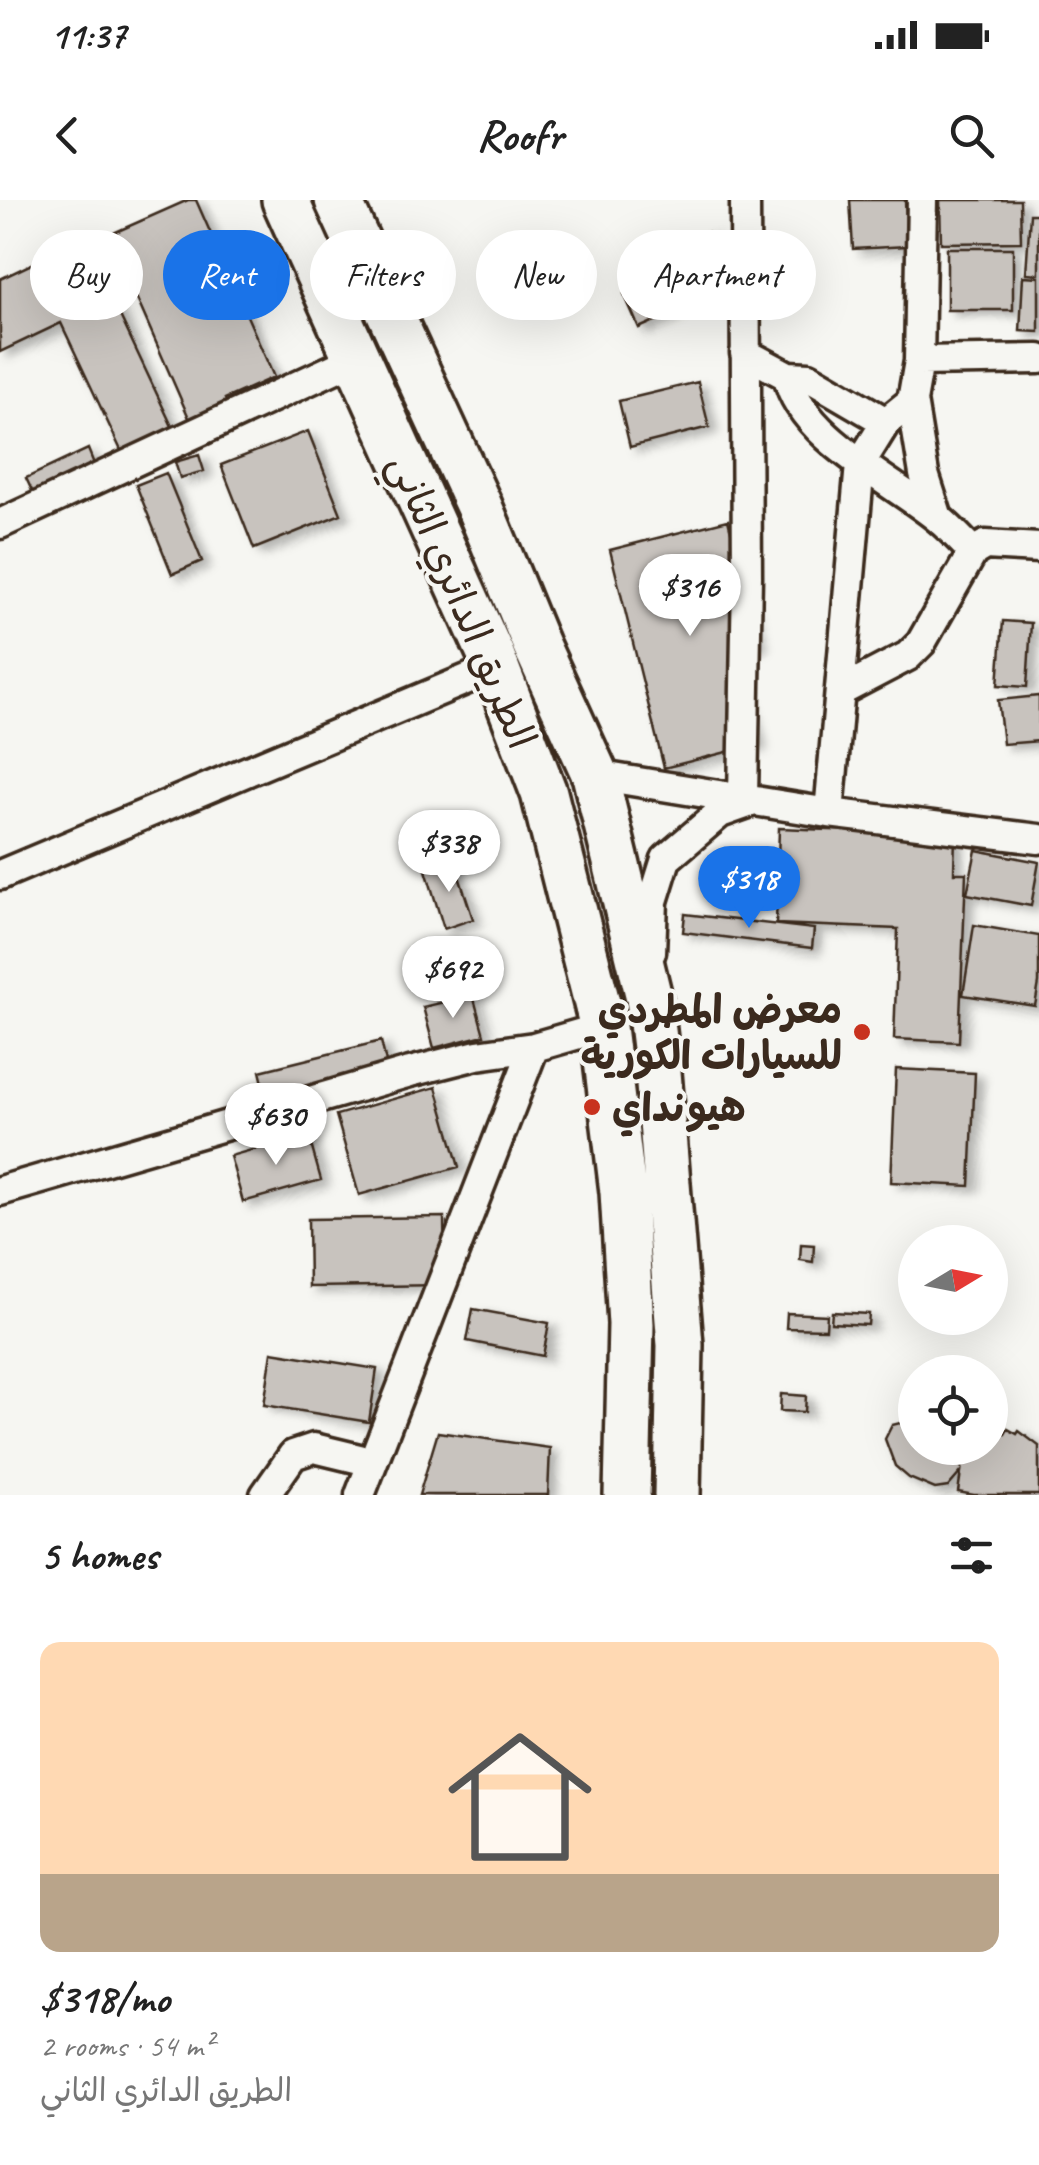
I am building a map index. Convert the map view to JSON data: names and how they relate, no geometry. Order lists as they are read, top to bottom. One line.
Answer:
{"streets":{"highway":["الطريق الدائري الثاني"]},"places":["معرض المطردي للسيارات الكورية","هيونداي"],"north":"right","page":{"status":"11:37","header":"Roofr","chip":["Buy","Rent","Filters","New","Apartment"],"price":["$316","$338","$318","$692","$630"],"heading":"5 homes","list":[{"name":"$318/mo","note":"2 rooms · 54 m² · الطريق الدائري الثاني"}]}}
